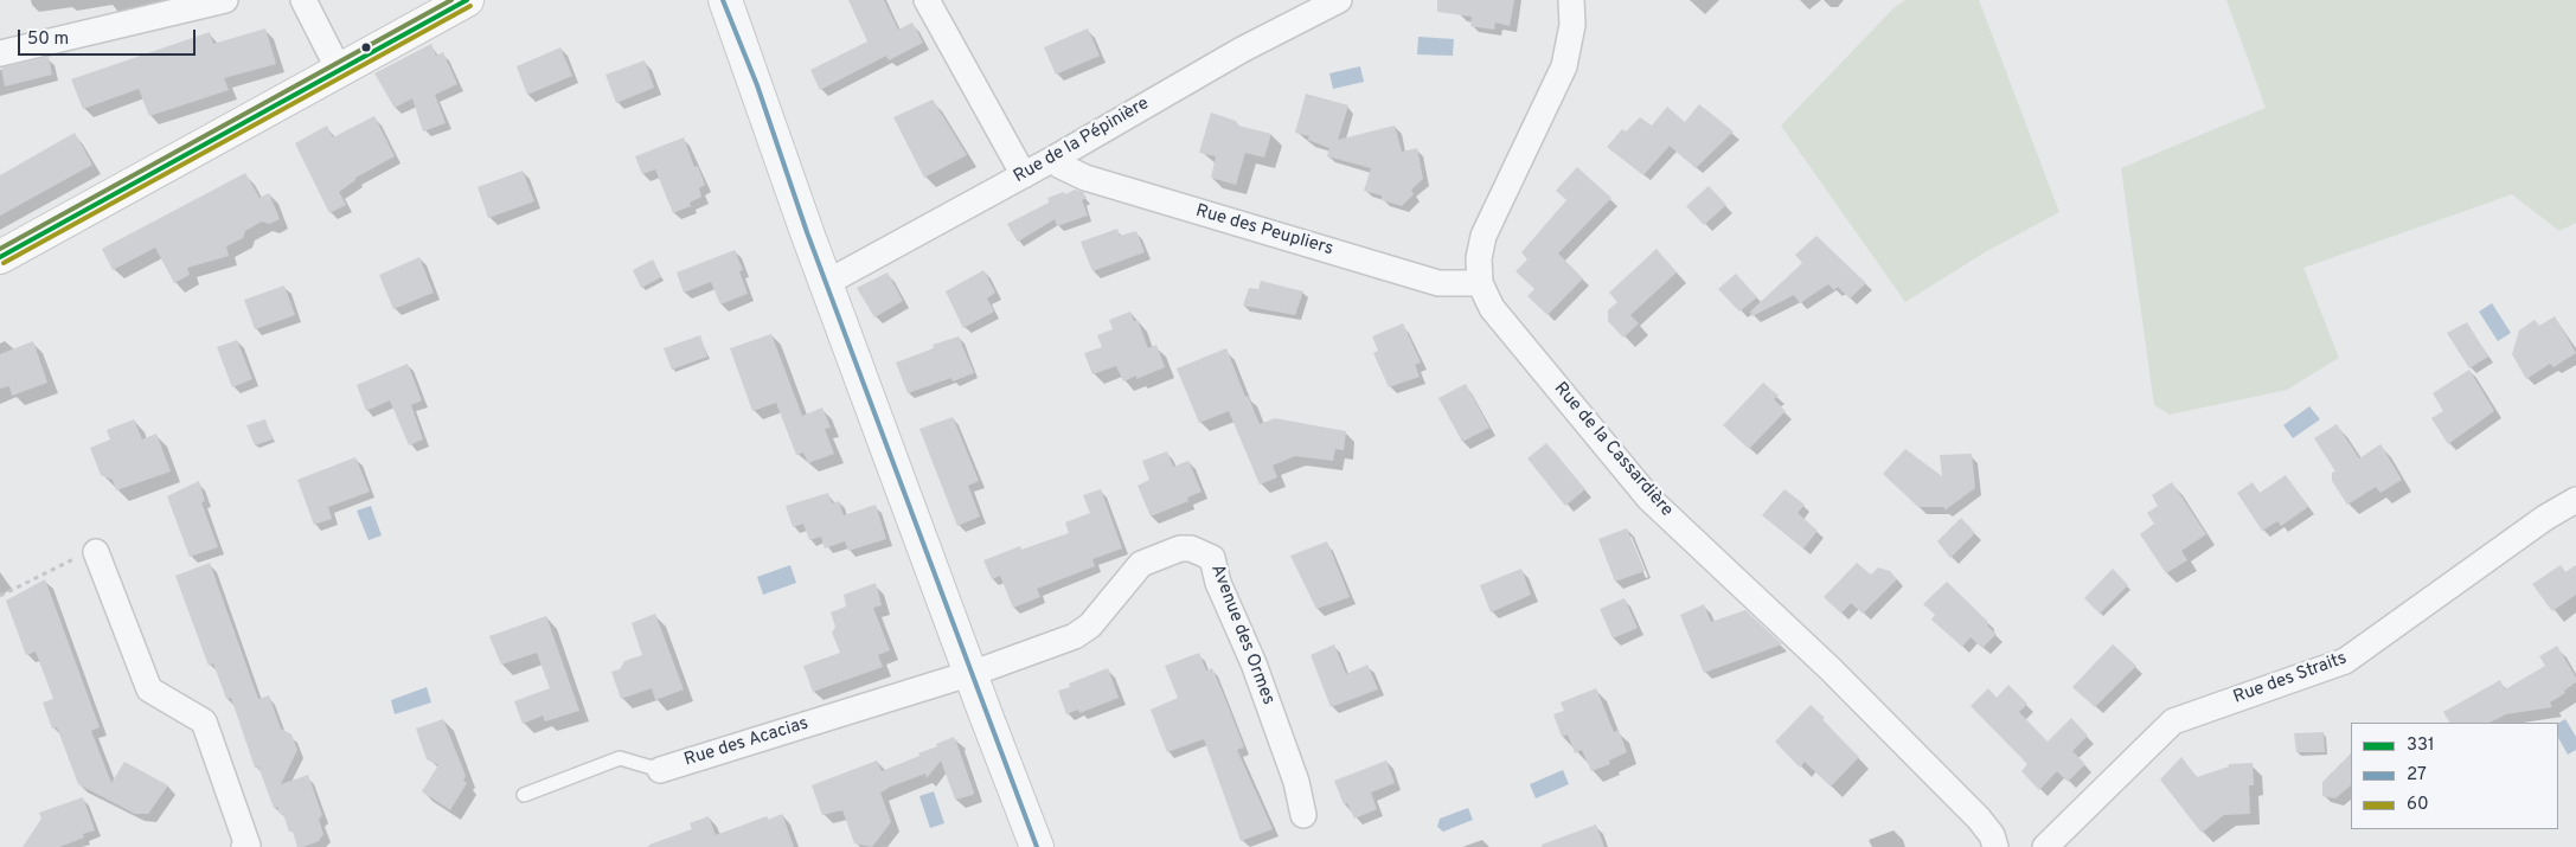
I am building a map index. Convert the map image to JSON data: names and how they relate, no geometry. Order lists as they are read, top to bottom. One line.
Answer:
{"streets":{"street":["Rue de la Pépinière","Rue des Peupliers","Rue de la Cassardière","Avenue des Ormes","Rue des Straits","Rue des Acacias"]},"crossings":[["Rue de la Pépinière","Rue des Peupliers"],["Rue des Peupliers","Rue de la Cassardière"],["Avenue des Ormes","Rue des Acacias"]],"lines":["transit line 331","transit line 27","transit line 60"],"legend":["331","27","60"],"scale_bar":"50 m"}
